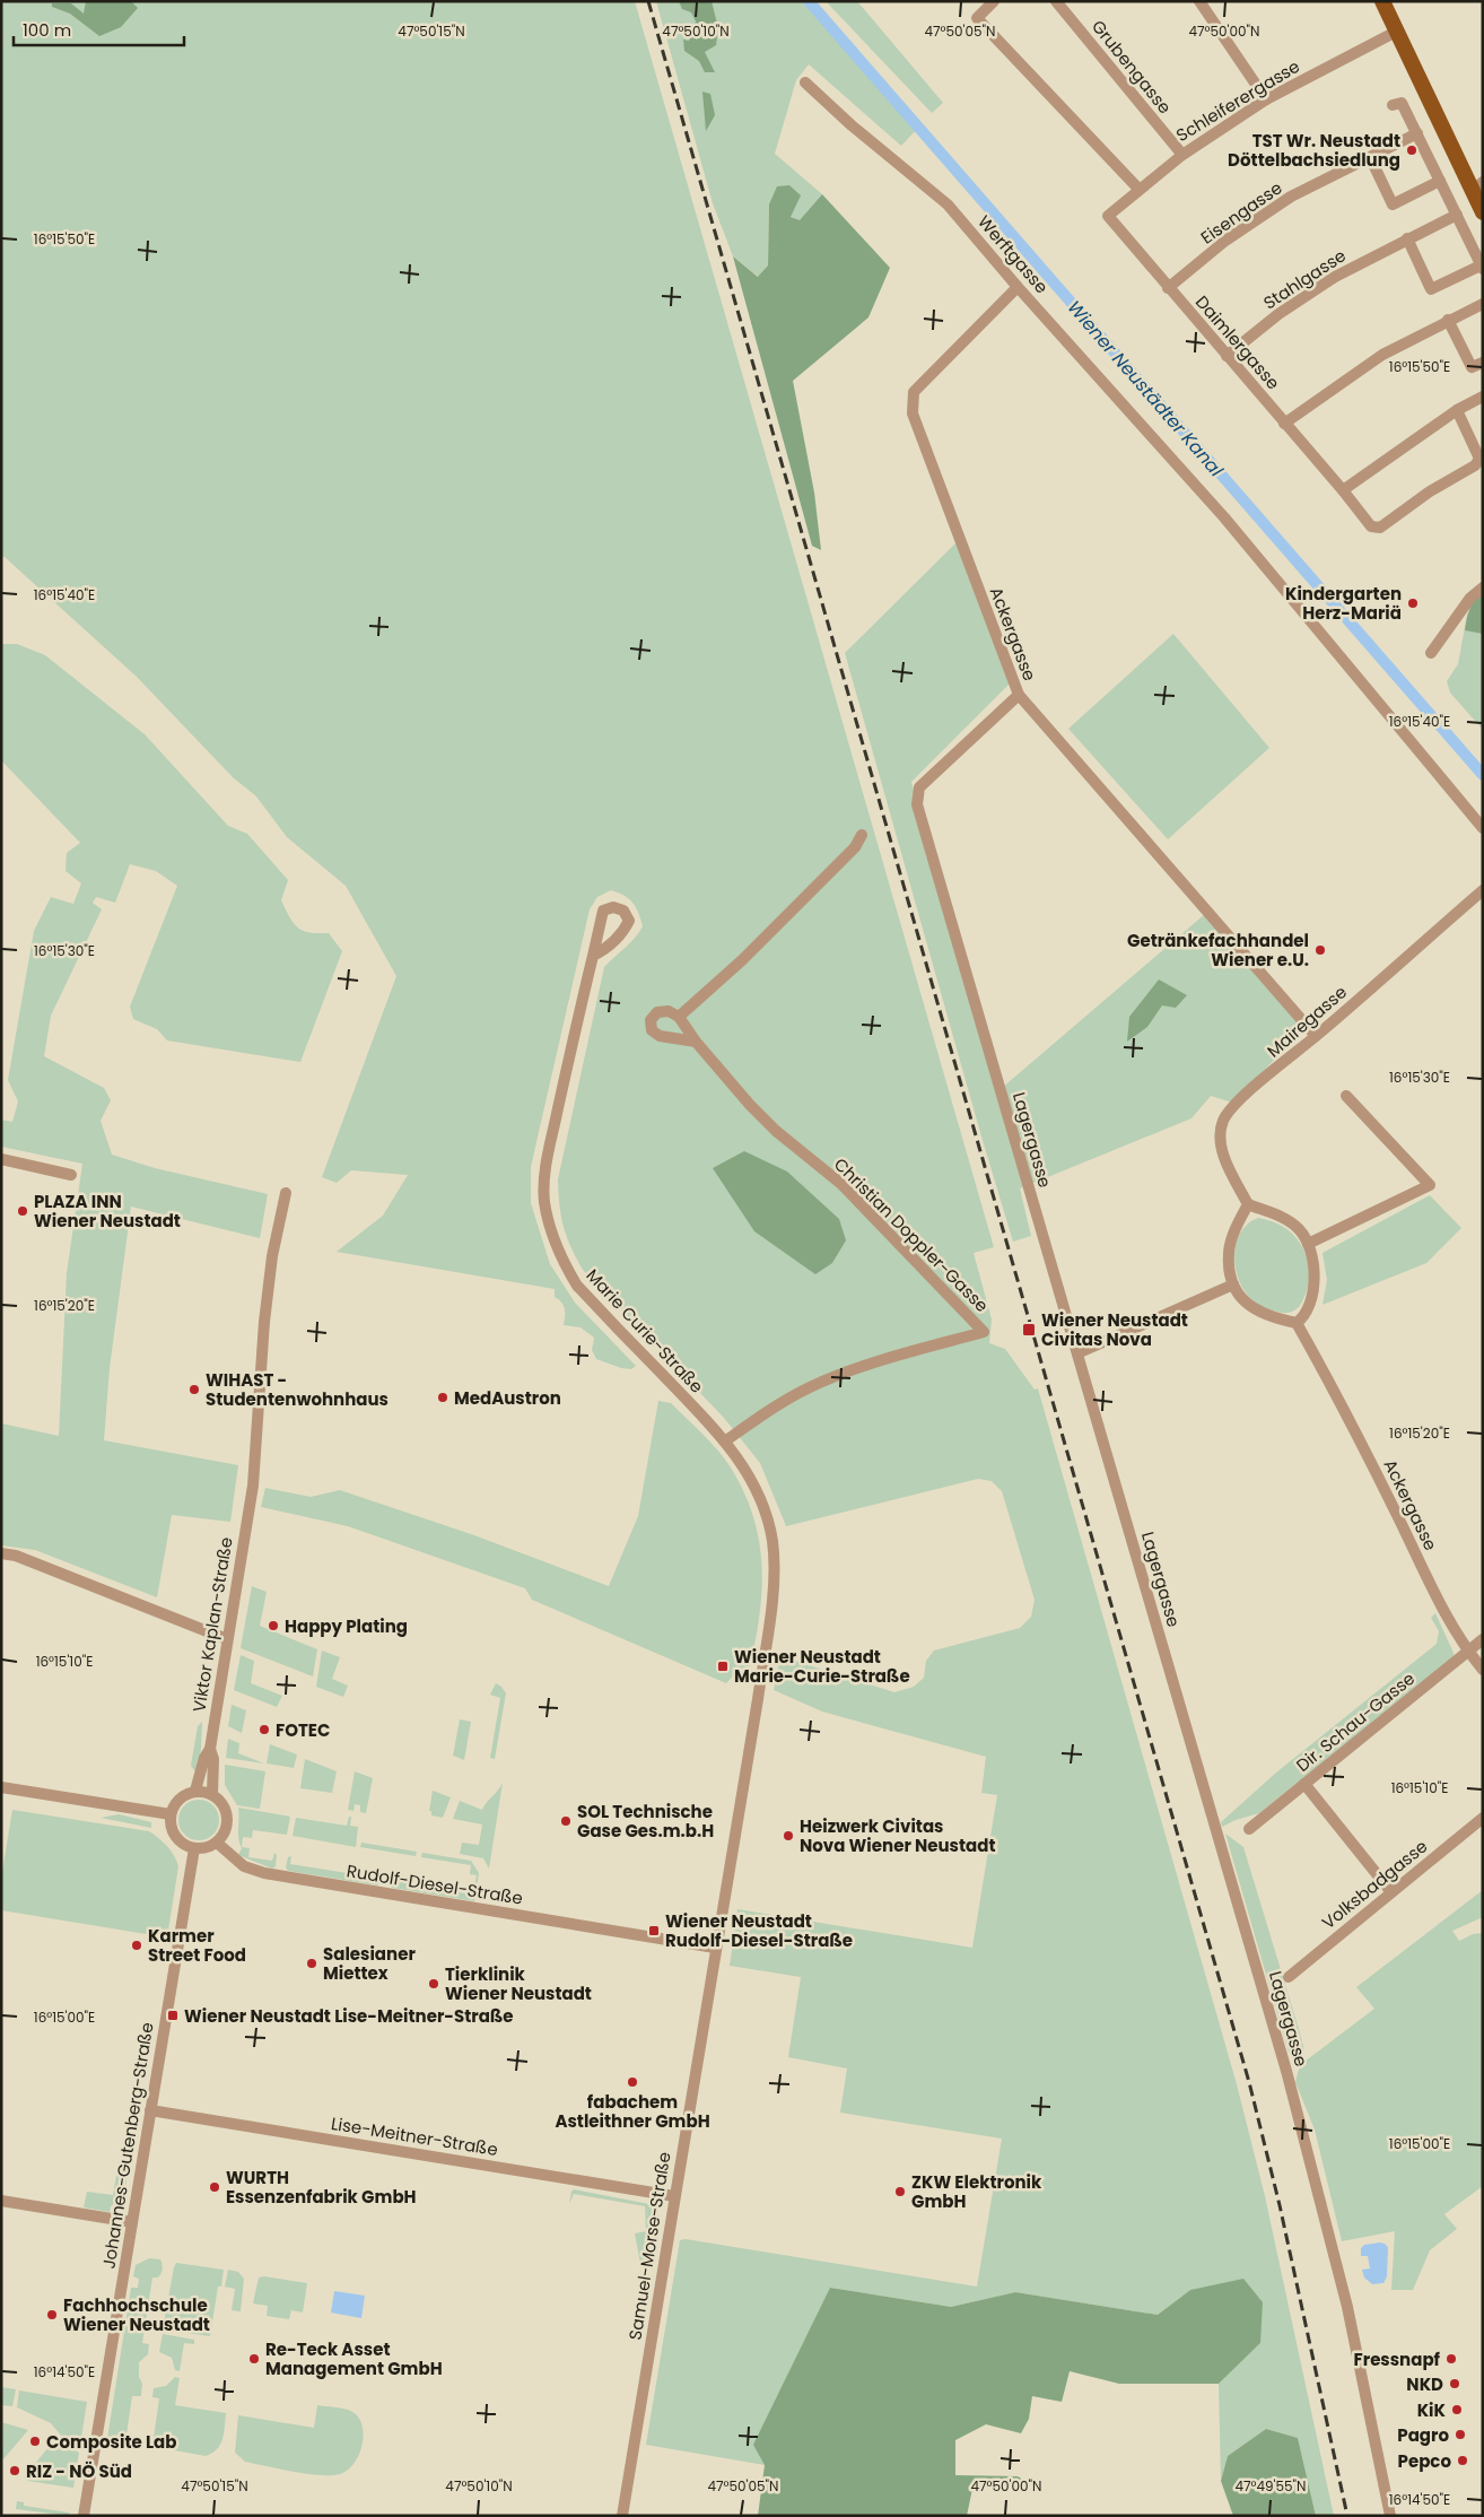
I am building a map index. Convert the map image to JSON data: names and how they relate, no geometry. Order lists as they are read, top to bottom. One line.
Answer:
{"streets":{"street":["Grubengasse","Schleiferergasse","Eisengasse","Werftgasse","Stahlgasse","Daimlergasse","Ackergasse","Mairegasse","Lagergasse","Christian Doppler-Gasse","Marie Curie-Straße","Viktor Kaplan-Straße","Dir. Schau-Gasse","Rudolf-Diesel-Straße","Volksbadgasse","Lise-Meitner-Straße","Johannes-Gutenberg-Straße","Samuel-Morse-Straße"]},"crossings":[["Grubengasse","Schleiferergasse"],["Schleiferergasse","Daimlergasse"],["Eisengasse","Daimlergasse"],["Werftgasse","Ackergasse"],["Stahlgasse","Daimlergasse"],["Ackergasse","Mairegasse"],["Ackergasse","Lagergasse"],["Ackergasse","Dir. Schau-Gasse"],["Christian Doppler-Gasse","Marie Curie-Straße"],["Marie Curie-Straße","Samuel-Morse-Straße"],["Viktor Kaplan-Straße","Rudolf-Diesel-Straße"],["Viktor Kaplan-Straße","Johannes-Gutenberg-Straße"],["Rudolf-Diesel-Straße","Johannes-Gutenberg-Straße"],["Rudolf-Diesel-Straße","Samuel-Morse-Straße"],["Lise-Meitner-Straße","Johannes-Gutenberg-Straße"],["Lise-Meitner-Straße","Samuel-Morse-Straße"]],"water":["Wiener Neustädter Kanal"],"places":{"other":["TST Wr. Neustadt Döttelbachsiedlung","Kindergarten Herz-Mariä","Getränkefachhandel Wiener e.U.","PLAZA INN Wiener Neustadt","WIHAST - Studentenwohnhaus","MedAustron","Happy Plating","FOTEC","SOL Technische Gase Ges.m.b.H","Heizwerk Civitas Nova Wiener Neustadt","Karmer Street Food","Salesianer Miettex","Tierklinik Wiener Neustadt","fabachem Astleithner GmbH","WURTH Essenzenfabrik GmbH","ZKW Elektronik GmbH","Fachhochschule Wiener Neustadt","Re-Teck Asset Management GmbH","Fressnapf","NKD","KiK","Pagro","Composite Lab","Pepco","RIZ - NÖ Süd"],"transit":["Wiener Neustadt Civitas Nova","Wiener Neustadt Marie-Curie-Straße","Wiener Neustadt Rudolf-Diesel-Straße","Wiener Neustadt Lise-Meitner-Straße"]},"scale_bar":"100 m","coordinates":["47°50'15\"N","47°50'10\"N","47°50'05\"N","47°50'00\"N","16°15'50\"E","16°15'40\"E","16°15'30\"E","16°15'20\"E","16°15'10\"E","16°15'00\"E","16°14'50\"E","47°49'55\"N"]}
